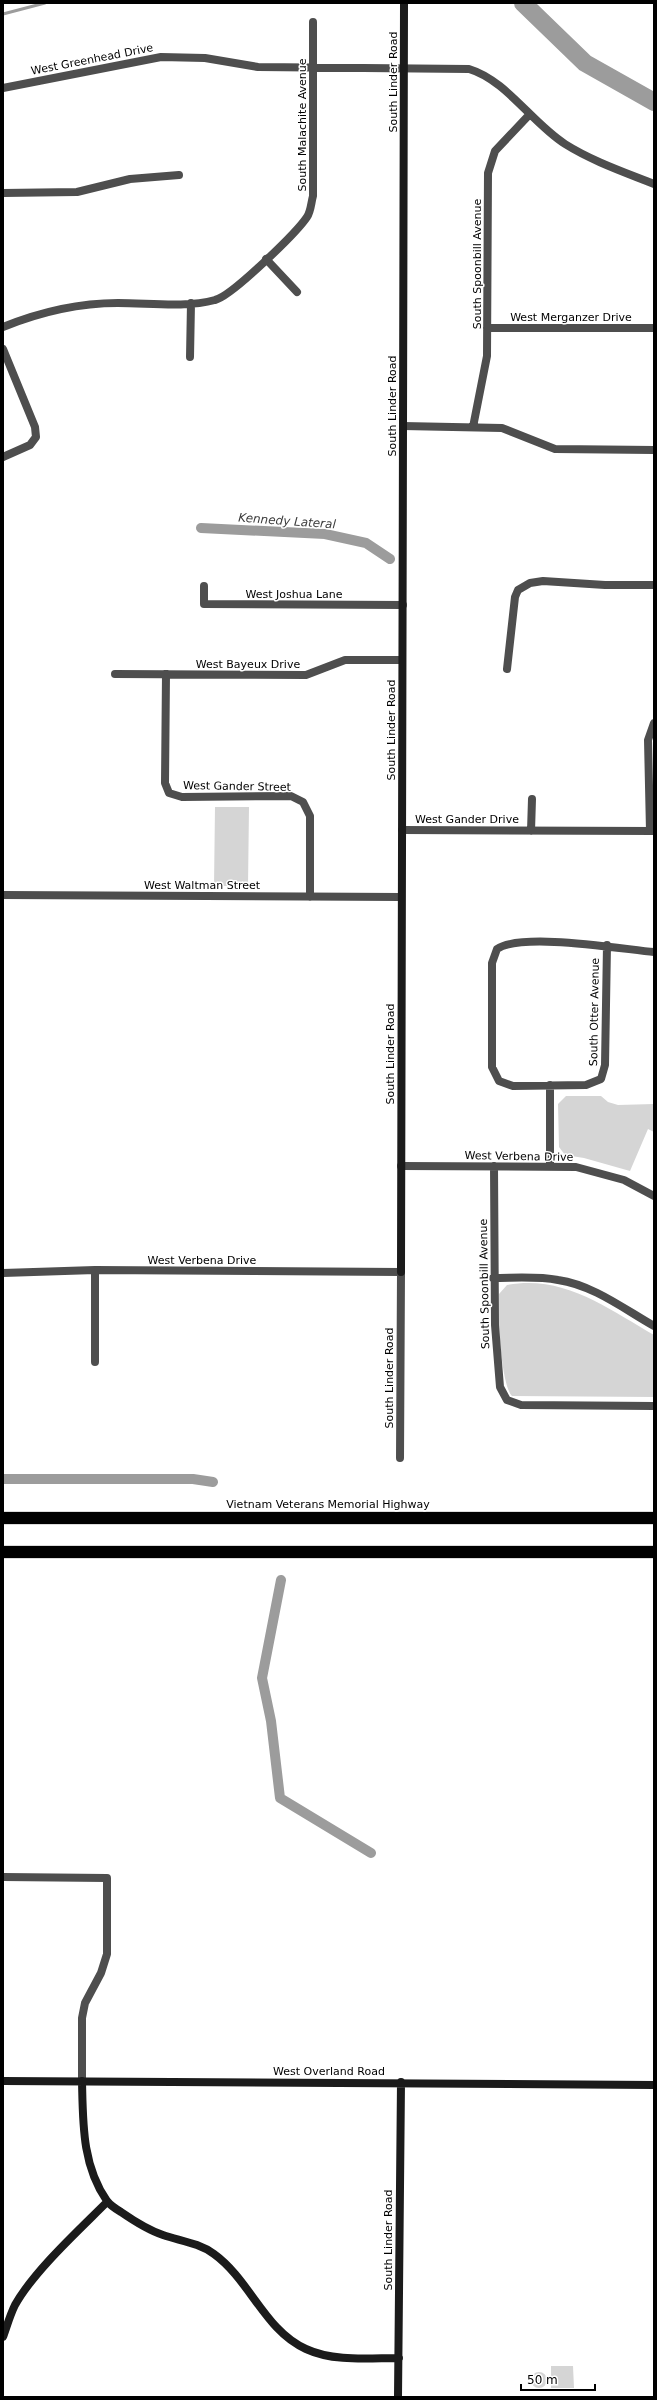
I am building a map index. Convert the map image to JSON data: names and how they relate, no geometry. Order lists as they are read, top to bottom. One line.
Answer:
{"streets":{"highway":["Vietnam Veterans Memorial Highway"],"street":["West Greenhead Drive","South Linder Road","South Malachite Avenue","South Spoonbill Avenue","West Merganzer Drive","West Joshua Lane","West Bayeux Drive","West Gander Street","West Gander Drive","West Waltman Street","South Otter Avenue","West Verbena Drive","West Overland Road"]},"crossings":[["West Greenhead Drive","South Linder Road"],["West Greenhead Drive","South Malachite Avenue"],["West Greenhead Drive","South Spoonbill Avenue"],["South Linder Road","West Joshua Lane"],["South Linder Road","West Bayeux Drive"],["South Linder Road","West Gander Drive"],["South Linder Road","West Waltman Street"],["South Linder Road","West Verbena Drive"],["South Linder Road","West Overland Road"],["South Spoonbill Avenue","West Merganzer Drive"],["South Spoonbill Avenue","West Verbena Drive"],["West Bayeux Drive","West Gander Street"],["West Gander Street","West Waltman Street"]],"water":["Kennedy Lateral"],"scale_bar":"50 m"}
